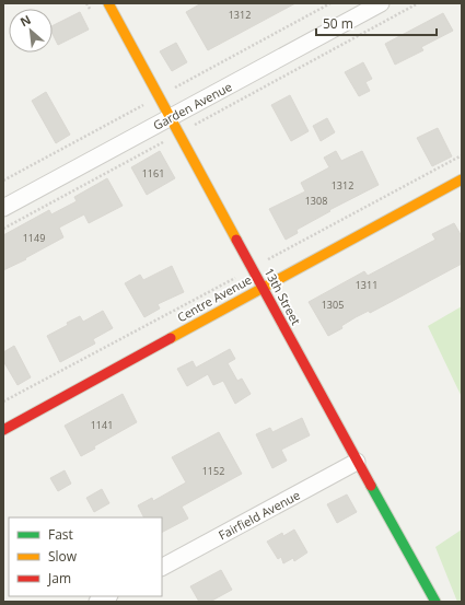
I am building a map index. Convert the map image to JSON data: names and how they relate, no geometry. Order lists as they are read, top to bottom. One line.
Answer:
{"streets":{"street":["Garden Avenue","13th Street","Centre Avenue","Fairfield Avenue"]},"crossings":[["Garden Avenue","13th Street"],["13th Street","Centre Avenue"],["13th Street","Fairfield Avenue"]],"house_numbers":["1312","1161","1312","1308","1149","1311","1305","1141","1152"],"legend":["Fast","Slow","Jam"],"scale_bar":"50 m","north":"top left"}
